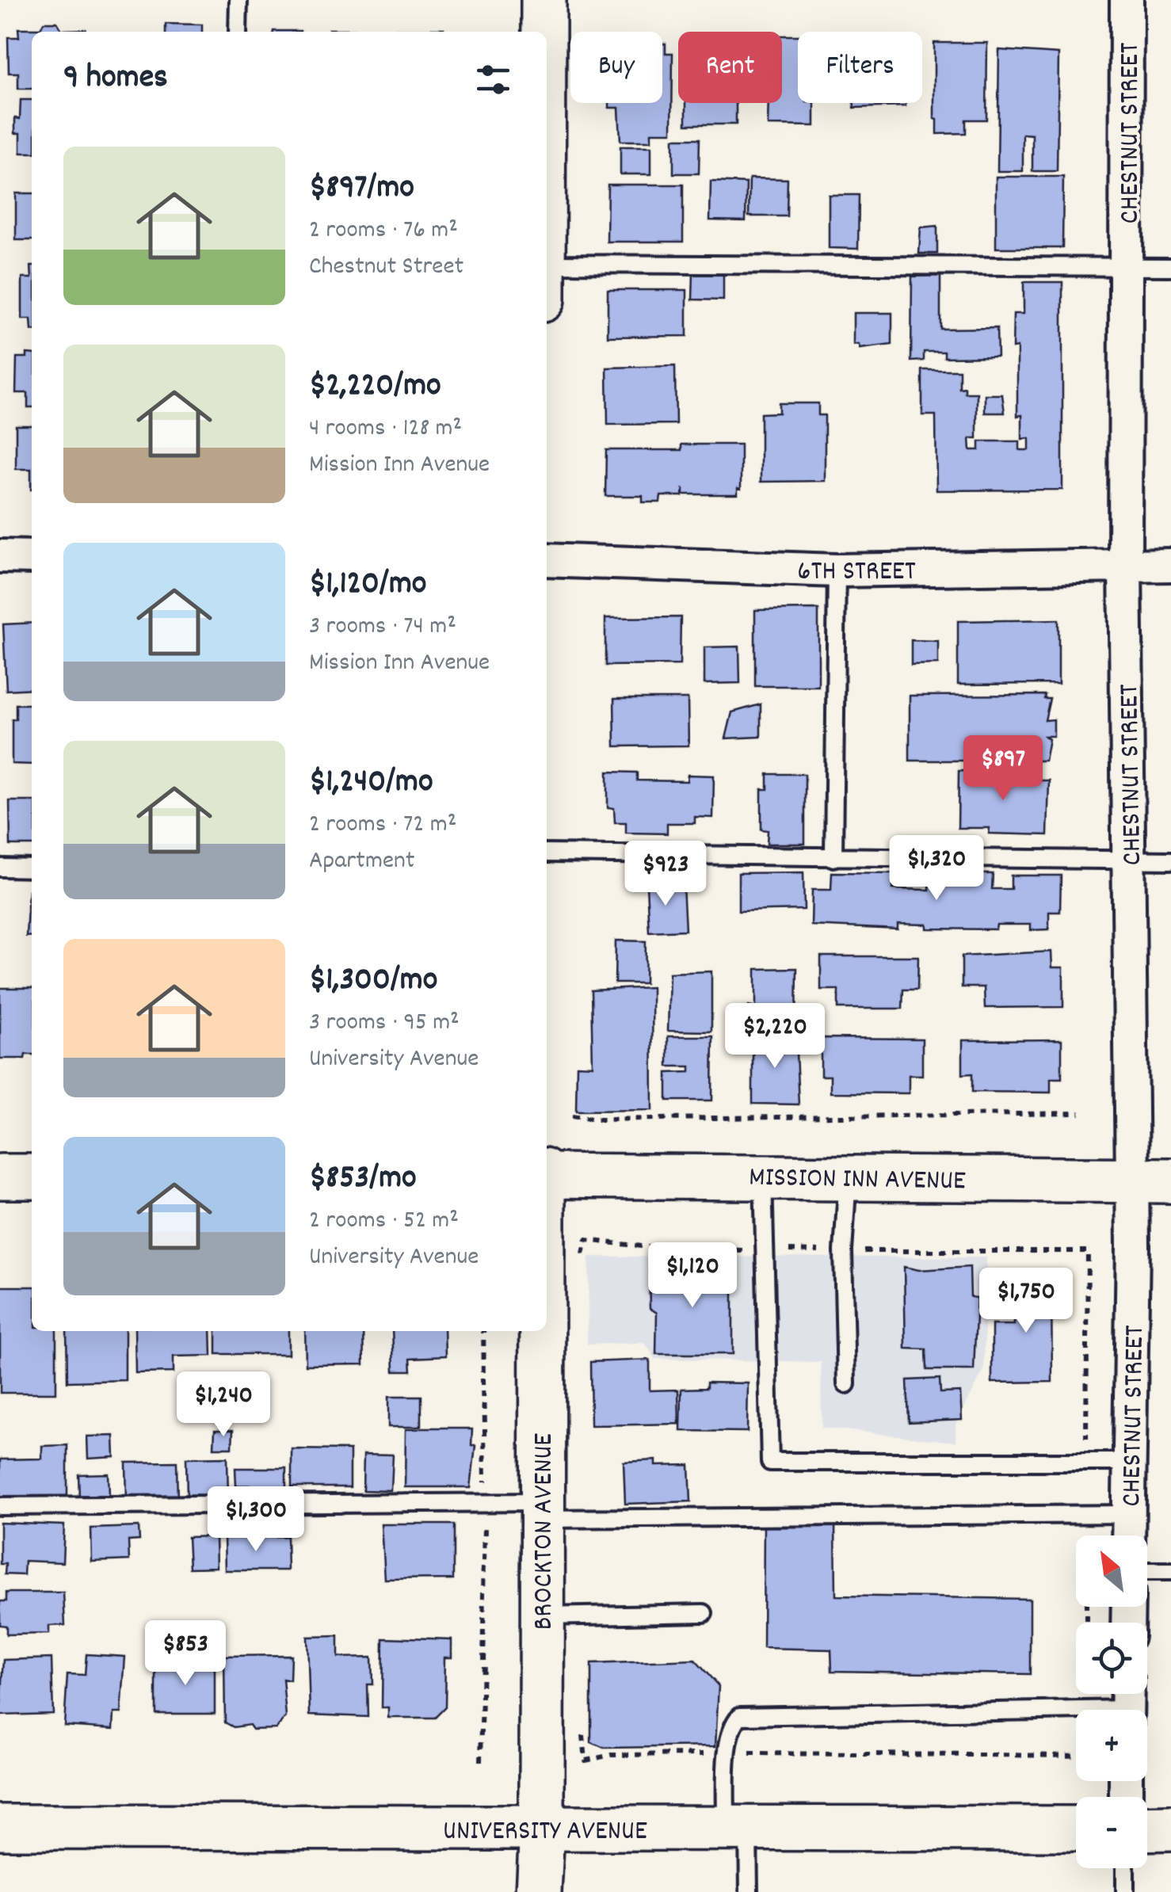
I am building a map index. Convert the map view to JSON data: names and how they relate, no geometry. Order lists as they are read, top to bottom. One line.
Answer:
{"streets":{"main road":["MISSION INN AVENUE","BROCKTON AVENUE","UNIVERSITY AVENUE"],"street":["CHESTNUT STREET","6TH STREET"]},"crossings":[["CHESTNUT STREET","6TH STREET"],["CHESTNUT STREET","MISSION INN AVENUE"],["BROCKTON AVENUE","UNIVERSITY AVENUE"]],"north":"top left","page":{"chip":["Buy","Rent","Filters"],"heading":"9 homes","list":[{"name":"$897/mo","note":"2 rooms · 76 m² · Chestnut Street"},{"name":"$2,220/mo","note":"4 rooms · 128 m² · Mission Inn Avenue"},{"name":"$1,120/mo","note":"3 rooms · 74 m² · Mission Inn Avenue"},{"name":"$1,240/mo","note":"2 rooms · 72 m² · Apartment"},{"name":"$1,300/mo","note":"3 rooms · 95 m² · University Avenue"},{"name":"$853/mo","note":"2 rooms · 52 m² · University Avenue"}],"price":["$897","$1,320","$923","$2,220","$1,120","$1,750","$1,240","$1,300","$853"],"map_buttons":["+","−"]}}
